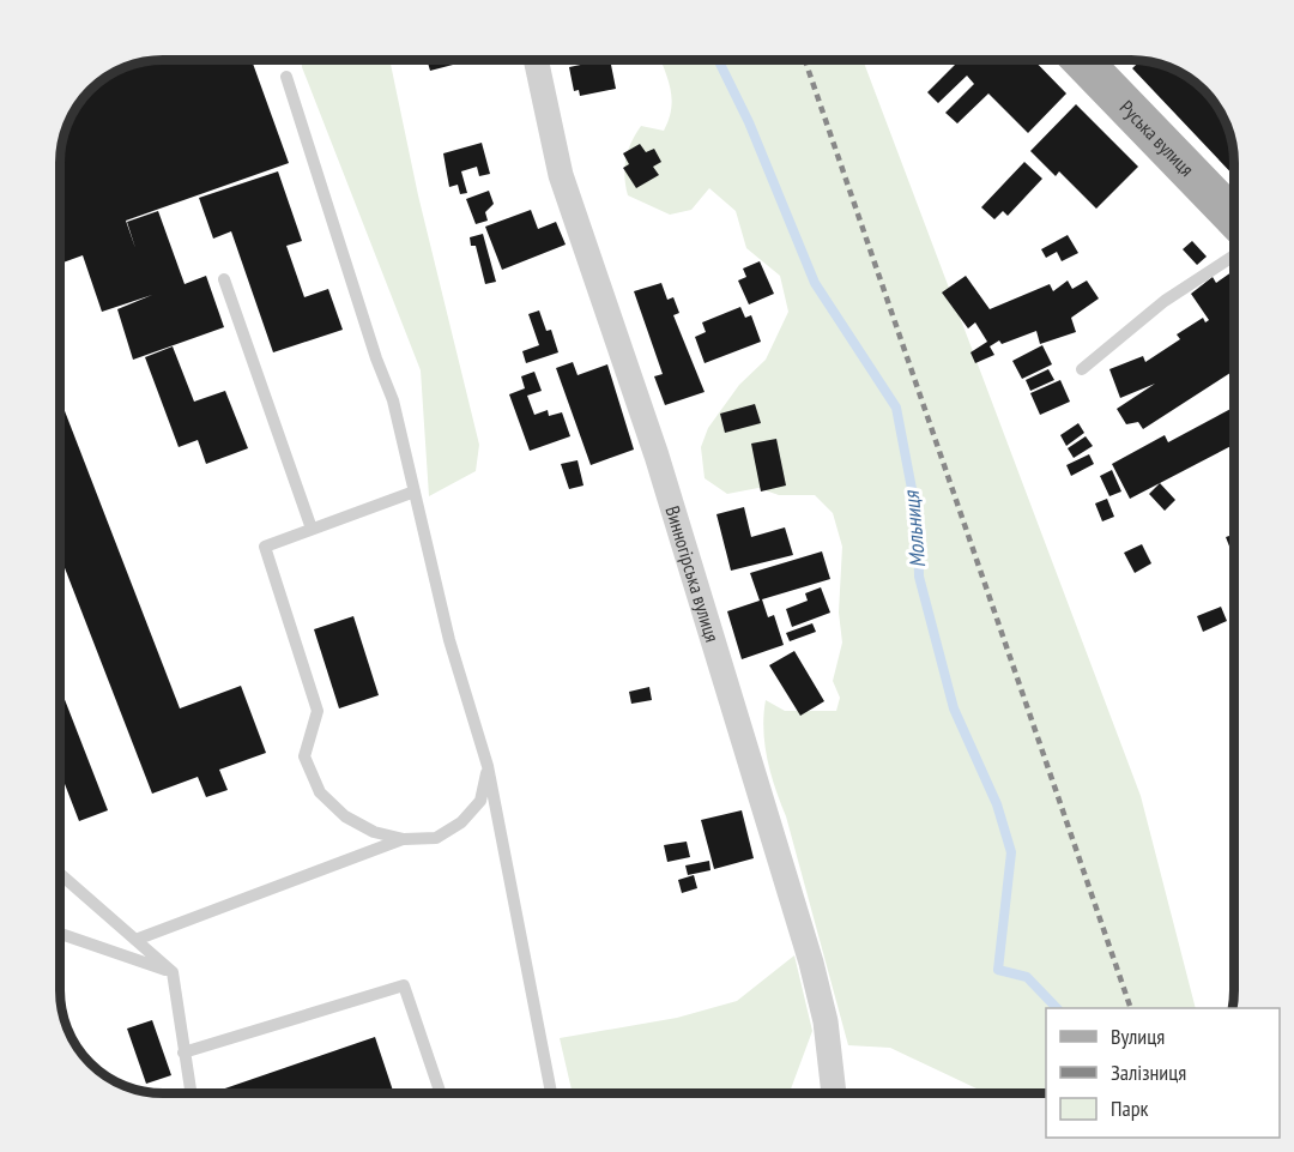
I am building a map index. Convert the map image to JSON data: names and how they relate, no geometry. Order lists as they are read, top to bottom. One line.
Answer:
{"streets":{"main road":["Руська вулиця"],"street":["Винногірська вулиця"]},"water":["Мольниця"],"legend":["Вулиця","Залізниця","Парк"]}
